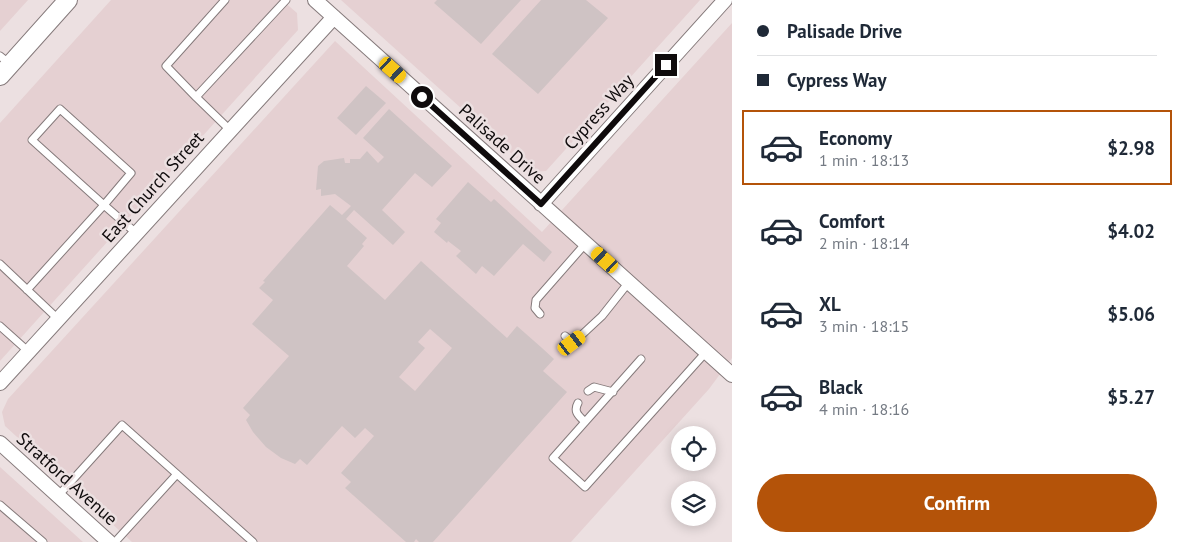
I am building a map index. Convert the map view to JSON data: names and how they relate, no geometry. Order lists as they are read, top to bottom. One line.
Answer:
{"streets":{"street":["Cypress Way","Palisade Drive","East Church Street","Stratford Avenue"]},"crossings":[["Cypress Way","Palisade Drive"],["Palisade Drive","East Church Street"]],"page":{"banner":["Palisade Drive","Cypress Way"],"list":[{"name":"Economy","note":"1 min · 18:13","value":"$2.98"},{"name":"Comfort","note":"2 min · 18:14","value":"$4.02"},{"name":"XL","note":"3 min · 18:15","value":"$5.06"},{"name":"Black","note":"4 min · 18:16","value":"$5.27"}],"buttons":"Confirm"}}
